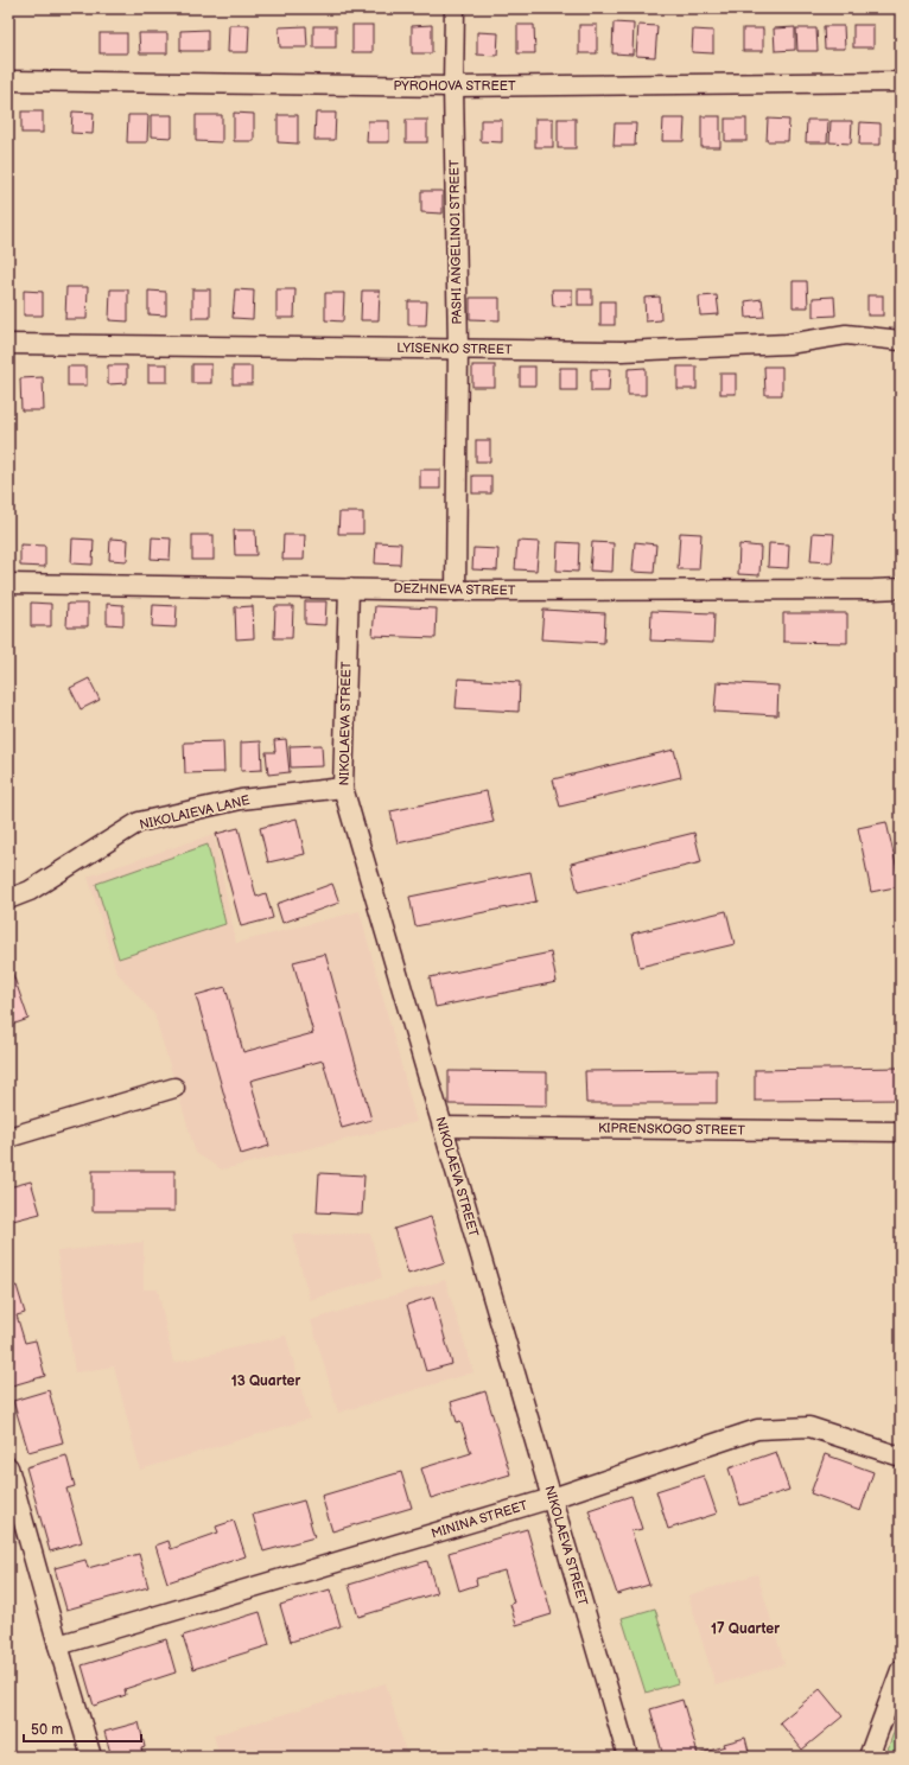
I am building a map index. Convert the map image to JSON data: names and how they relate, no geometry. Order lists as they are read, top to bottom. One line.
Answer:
{"streets":{"street":["PYROHOVA STREET","PASHI ANGELINOI STREET","LYISENKO STREET","DEZHNEVA STREET","NIKOLAEVA STREET","NIKOLAIEVA LANE","KIPRENSKOGO STREET","MININA STREET"]},"crossings":[["PYROHOVA STREET","PASHI ANGELINOI STREET"],["PASHI ANGELINOI STREET","LYISENKO STREET"],["PASHI ANGELINOI STREET","DEZHNEVA STREET"],["DEZHNEVA STREET","NIKOLAEVA STREET"],["NIKOLAEVA STREET","NIKOLAIEVA LANE"],["NIKOLAEVA STREET","KIPRENSKOGO STREET"],["NIKOLAEVA STREET","MININA STREET"]],"districts":["13 Quarter","17 Quarter"],"scale_bar":"50 m"}
